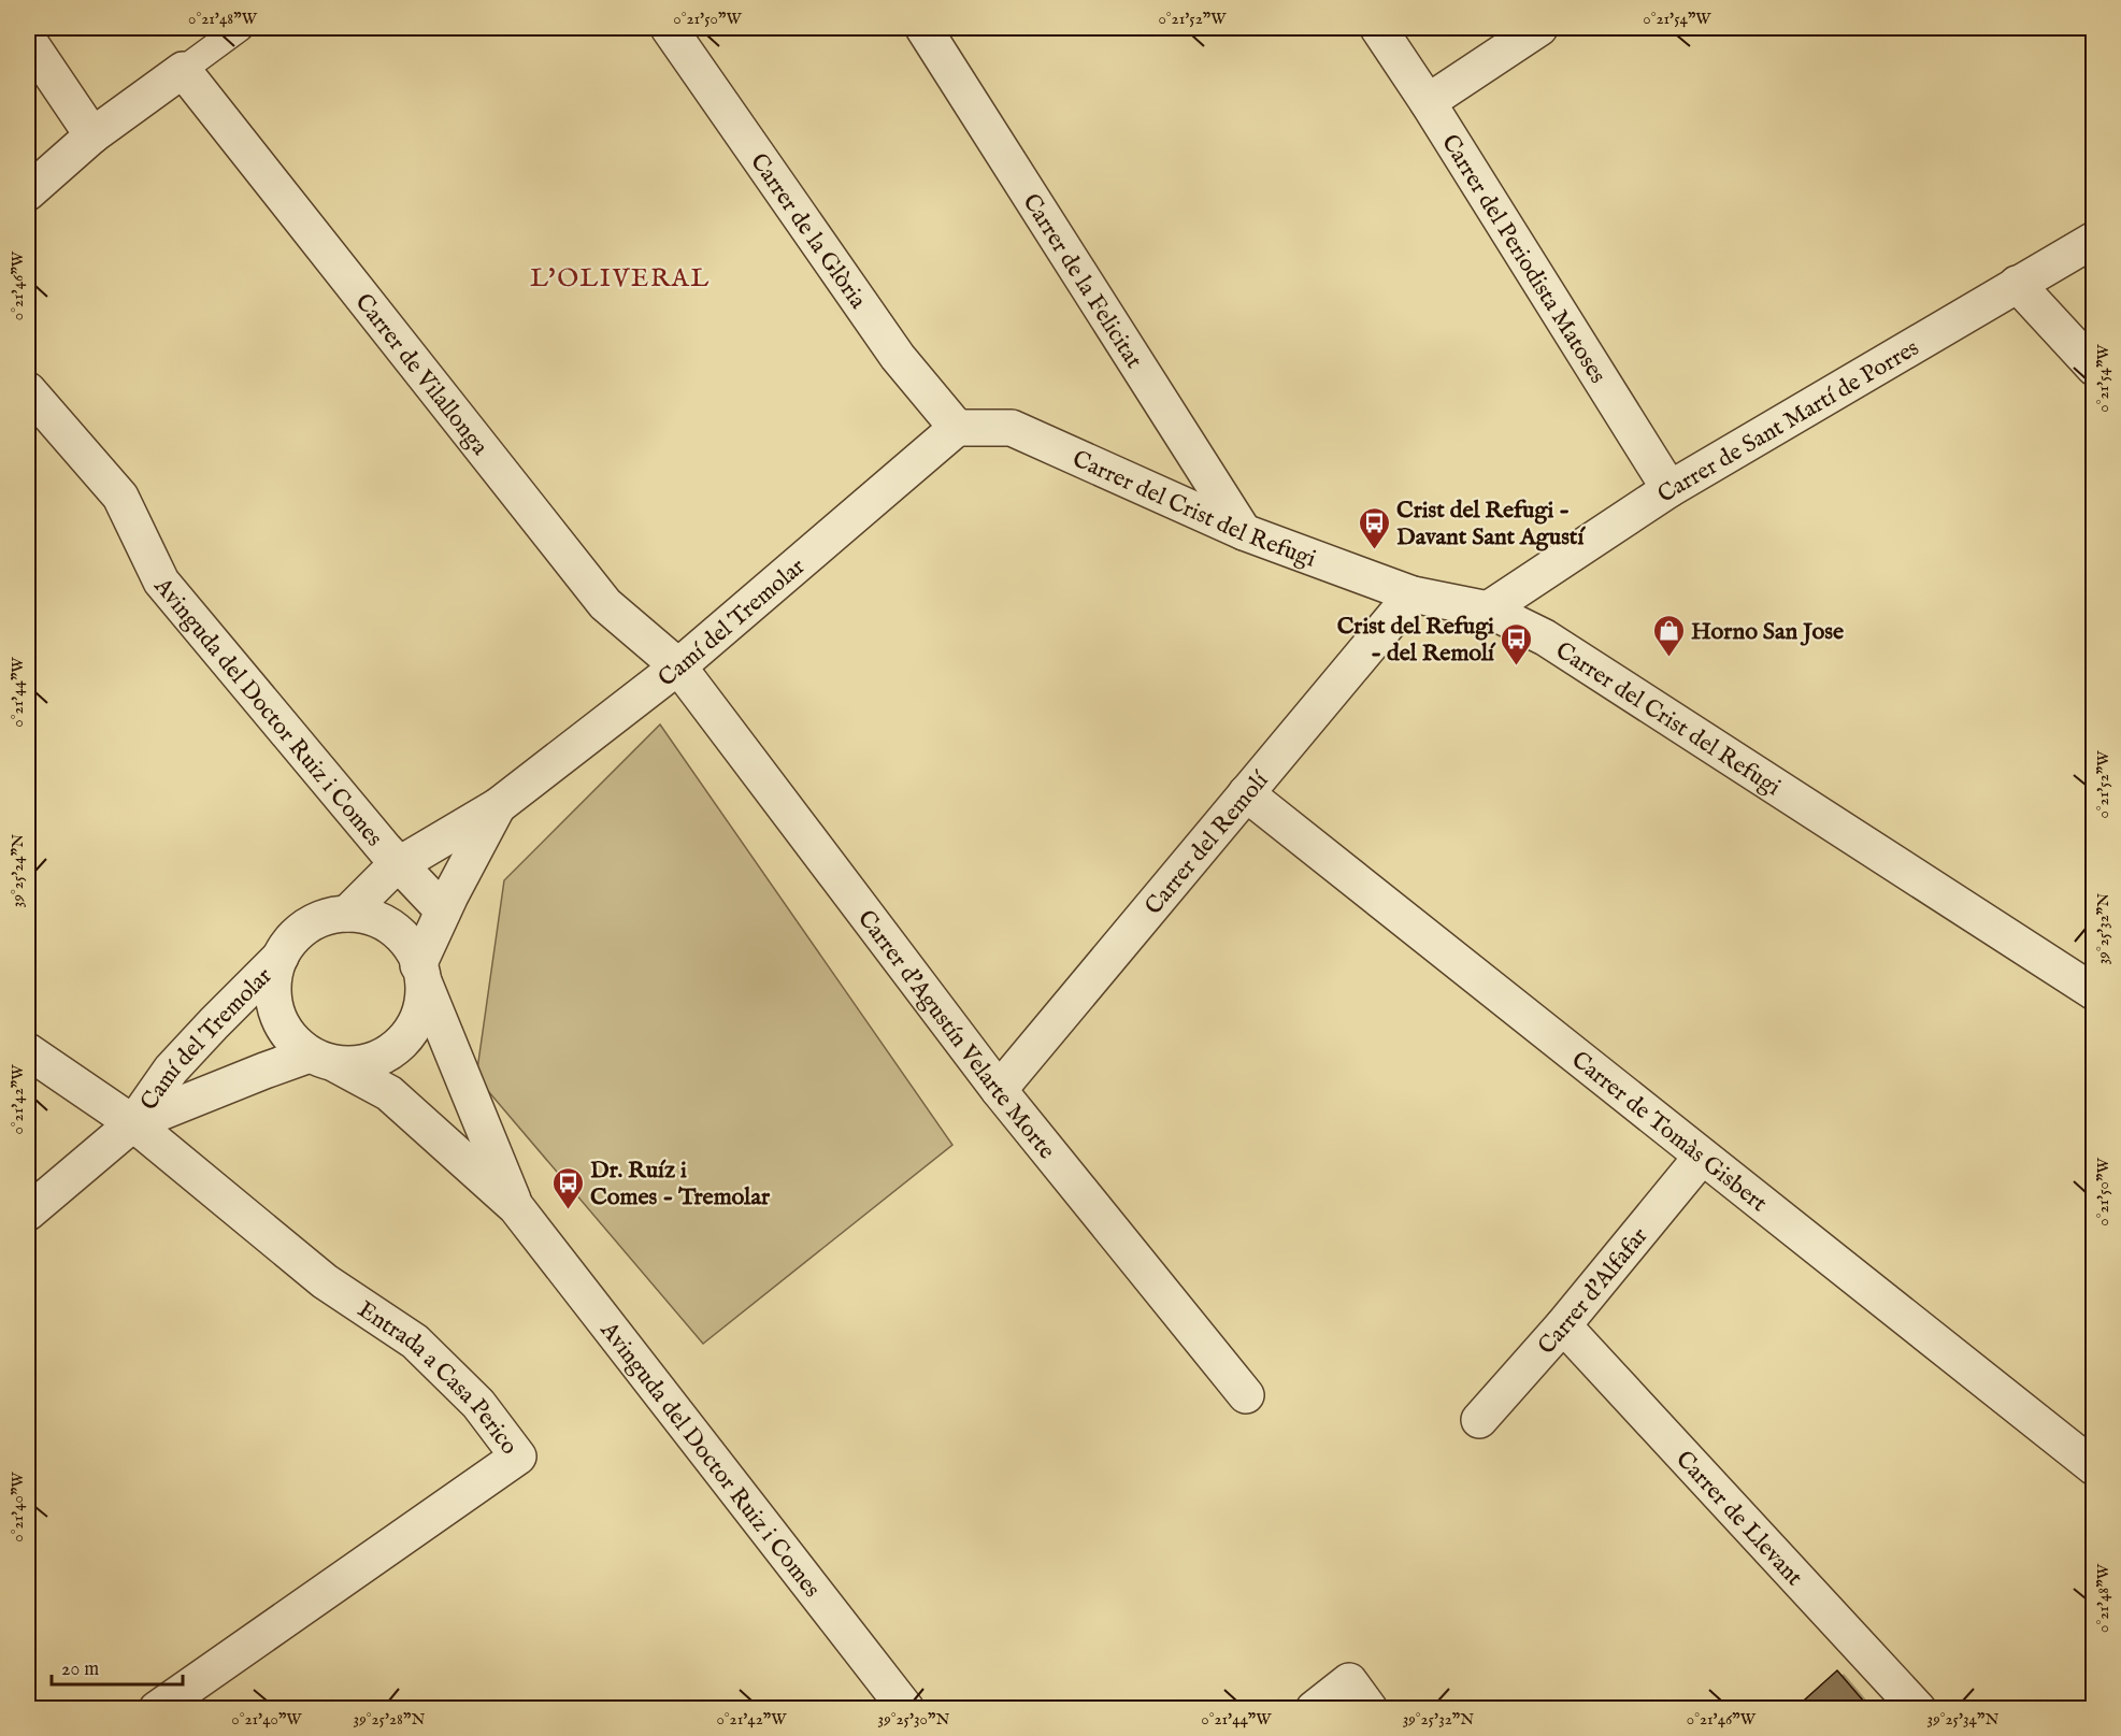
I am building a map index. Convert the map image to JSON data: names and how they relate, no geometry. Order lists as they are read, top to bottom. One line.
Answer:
{"streets":{"street":["Carrer de la Glòria","Carrer del Periodista Matoses","Carrer de la Felicitat","Carrer de Vilallonga","Carrer de Sant Martí de Porres","Carrer del Crist del Refugi","Camí del Tremolar","Avinguda del Doctor Ruiz i Comes","Carrer del Remolí","Carrer d'Agustín Velarte Morte","Carrer de Tomàs Gisbert","Carrer d'Alfafar","Entrada a Casa Perico","Carrer de Llevant"]},"crossings":[["Carrer de la Glòria","Carrer del Crist del Refugi"],["Carrer de la Glòria","Camí del Tremolar"],["Carrer del Periodista Matoses","Carrer de Sant Martí de Porres"],["Carrer de la Felicitat","Carrer del Crist del Refugi"],["Carrer de Vilallonga","Camí del Tremolar"],["Carrer de Vilallonga","Carrer d'Agustín Velarte Morte"],["Carrer de Sant Martí de Porres","Carrer del Crist del Refugi"],["Carrer del Crist del Refugi","Camí del Tremolar"],["Carrer del Crist del Refugi","Carrer del Remolí"],["Camí del Tremolar","Avinguda del Doctor Ruiz i Comes"],["Camí del Tremolar","Carrer d'Agustín Velarte Morte"],["Camí del Tremolar","Entrada a Casa Perico"],["Carrer del Remolí","Carrer d'Agustín Velarte Morte"],["Carrer del Remolí","Carrer de Tomàs Gisbert"],["Carrer de Tomàs Gisbert","Carrer d'Alfafar"],["Carrer d'Alfafar","Carrer de Llevant"]],"districts":["L'OLIVERAL"],"places":{"bus stop":["Crist del Refugi - Davant Sant Agustí","Crist del Refugi - del Remolí","Dr. Ruíz i Comes - Tremolar"],"shop":["Horno San Jose"]},"scale_bar":"20 m","coordinates":["0°21'48\"W","0°21'50\"W","0°21'52\"W","0°21'54\"W","0°21'46\"W","0°21'44\"W","39°25'24\"N","39°25'32\"N","0°21'42\"W","0°21'40\"W","39°25'28\"N","39°25'30\"N","39°25'34\"N"]}
